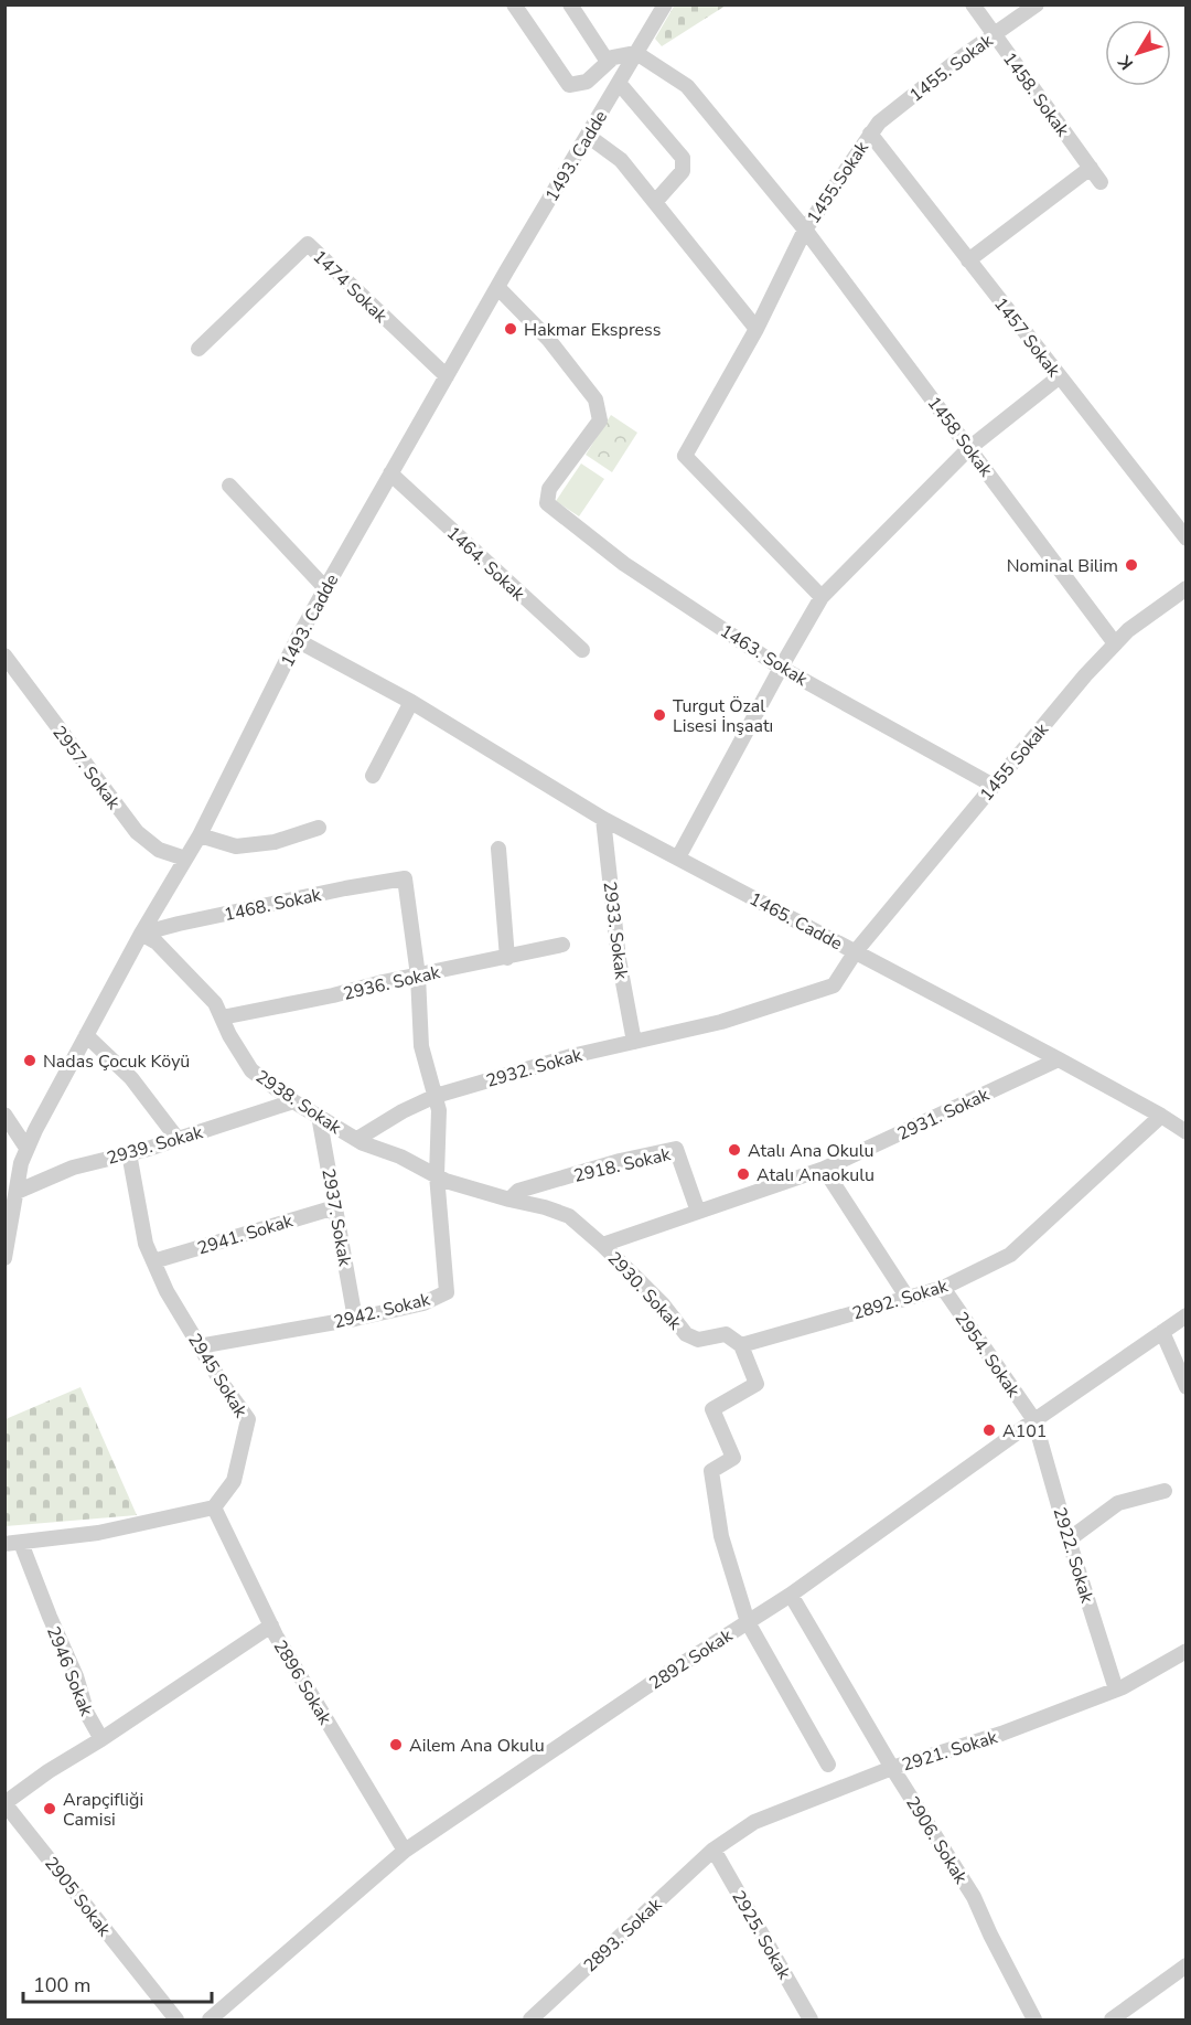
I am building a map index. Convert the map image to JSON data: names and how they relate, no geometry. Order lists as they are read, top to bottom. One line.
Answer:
{"streets":{"street":["1455. Sokak","1458. Sokak","1493. Cadde","1455.Sokak","1474 Sokak","1457 Sokak","1458 Sokak","1464. Sokak","1463. Sokak","1455 Sokak","2957. Sokak","1468. Sokak","1465. Cadde","2933. Sokak","2936. Sokak","2932. Sokak","2938. Sokak","2931. Sokak","2939. Sokak","2918. Sokak","2937. Sokak","2941. Sokak","2930. Sokak","2892. Sokak","2942. Sokak","2954. Sokak","2945 Sokak","2922. Sokak","2892 Sokak","2946 Sokak","2896 Sokak","2921. Sokak","2906. Sokak","2905 Sokak","2893. Sokak","2925. Sokak"]},"crossings":[["1455. Sokak","1458. Sokak"],["1455. Sokak","1455.Sokak"],["1455. Sokak","1457 Sokak"],["1493. Cadde","1474 Sokak"],["1493. Cadde","1458 Sokak"],["1493. Cadde","1464. Sokak"],["1493. Cadde","1463. Sokak"],["1493. Cadde","2957. Sokak"],["1493. Cadde","1468. Sokak"],["1493. Cadde","1465. Cadde"],["1493. Cadde","2938. Sokak"],["1493. Cadde","2939. Sokak"],["1455.Sokak","1457 Sokak"],["1455.Sokak","1458 Sokak"],["1458 Sokak","1455 Sokak"],["1463. Sokak","1455 Sokak"],["1455 Sokak","1465. Cadde"],["1455 Sokak","2932. Sokak"],["1468. Sokak","2936. Sokak"],["1468. Sokak","2938. Sokak"],["1465. Cadde","2933. Sokak"],["1465. Cadde","2931. Sokak"],["1465. Cadde","2892. Sokak"],["2933. Sokak","2932. Sokak"],["2936. Sokak","2938. Sokak"],["2932. Sokak","2938. Sokak"],["2938. Sokak","2939. Sokak"],["2938. Sokak","2918. Sokak"],["2938. Sokak","2937. Sokak"],["2938. Sokak","2930. Sokak"],["2938. Sokak","2942. Sokak"],["2931. Sokak","2918. Sokak"],["2931. Sokak","2930. Sokak"],["2939. Sokak","2945 Sokak"],["2918. Sokak","2930. Sokak"],["2937. Sokak","2941. Sokak"],["2937. Sokak","2942. Sokak"],["2941. Sokak","2945 Sokak"],["2930. Sokak","2892. Sokak"],["2892. Sokak","2954. Sokak"],["2942. Sokak","2945 Sokak"],["2954. Sokak","2922. Sokak"],["2954. Sokak","2892 Sokak"],["2945 Sokak","2896 Sokak"],["2922. Sokak","2892 Sokak"],["2922. Sokak","2921. Sokak"],["2892 Sokak","2896 Sokak"],["2892 Sokak","2906. Sokak"],["2921. Sokak","2906. Sokak"],["2921. Sokak","2893. Sokak"],["2921. Sokak","2925. Sokak"],["2893. Sokak","2925. Sokak"]],"places":["Hakmar Ekspress","Nominal Bilim","Turgut Özal Lisesi İnşaatı","Nadas Çocuk Köyü","Atalı Ana Okulu","Atalı Anaokulu","A101","Ailem Ana Okulu","Arapçifliği Camisi"],"scale_bar":"100 m","north":"bottom left"}
